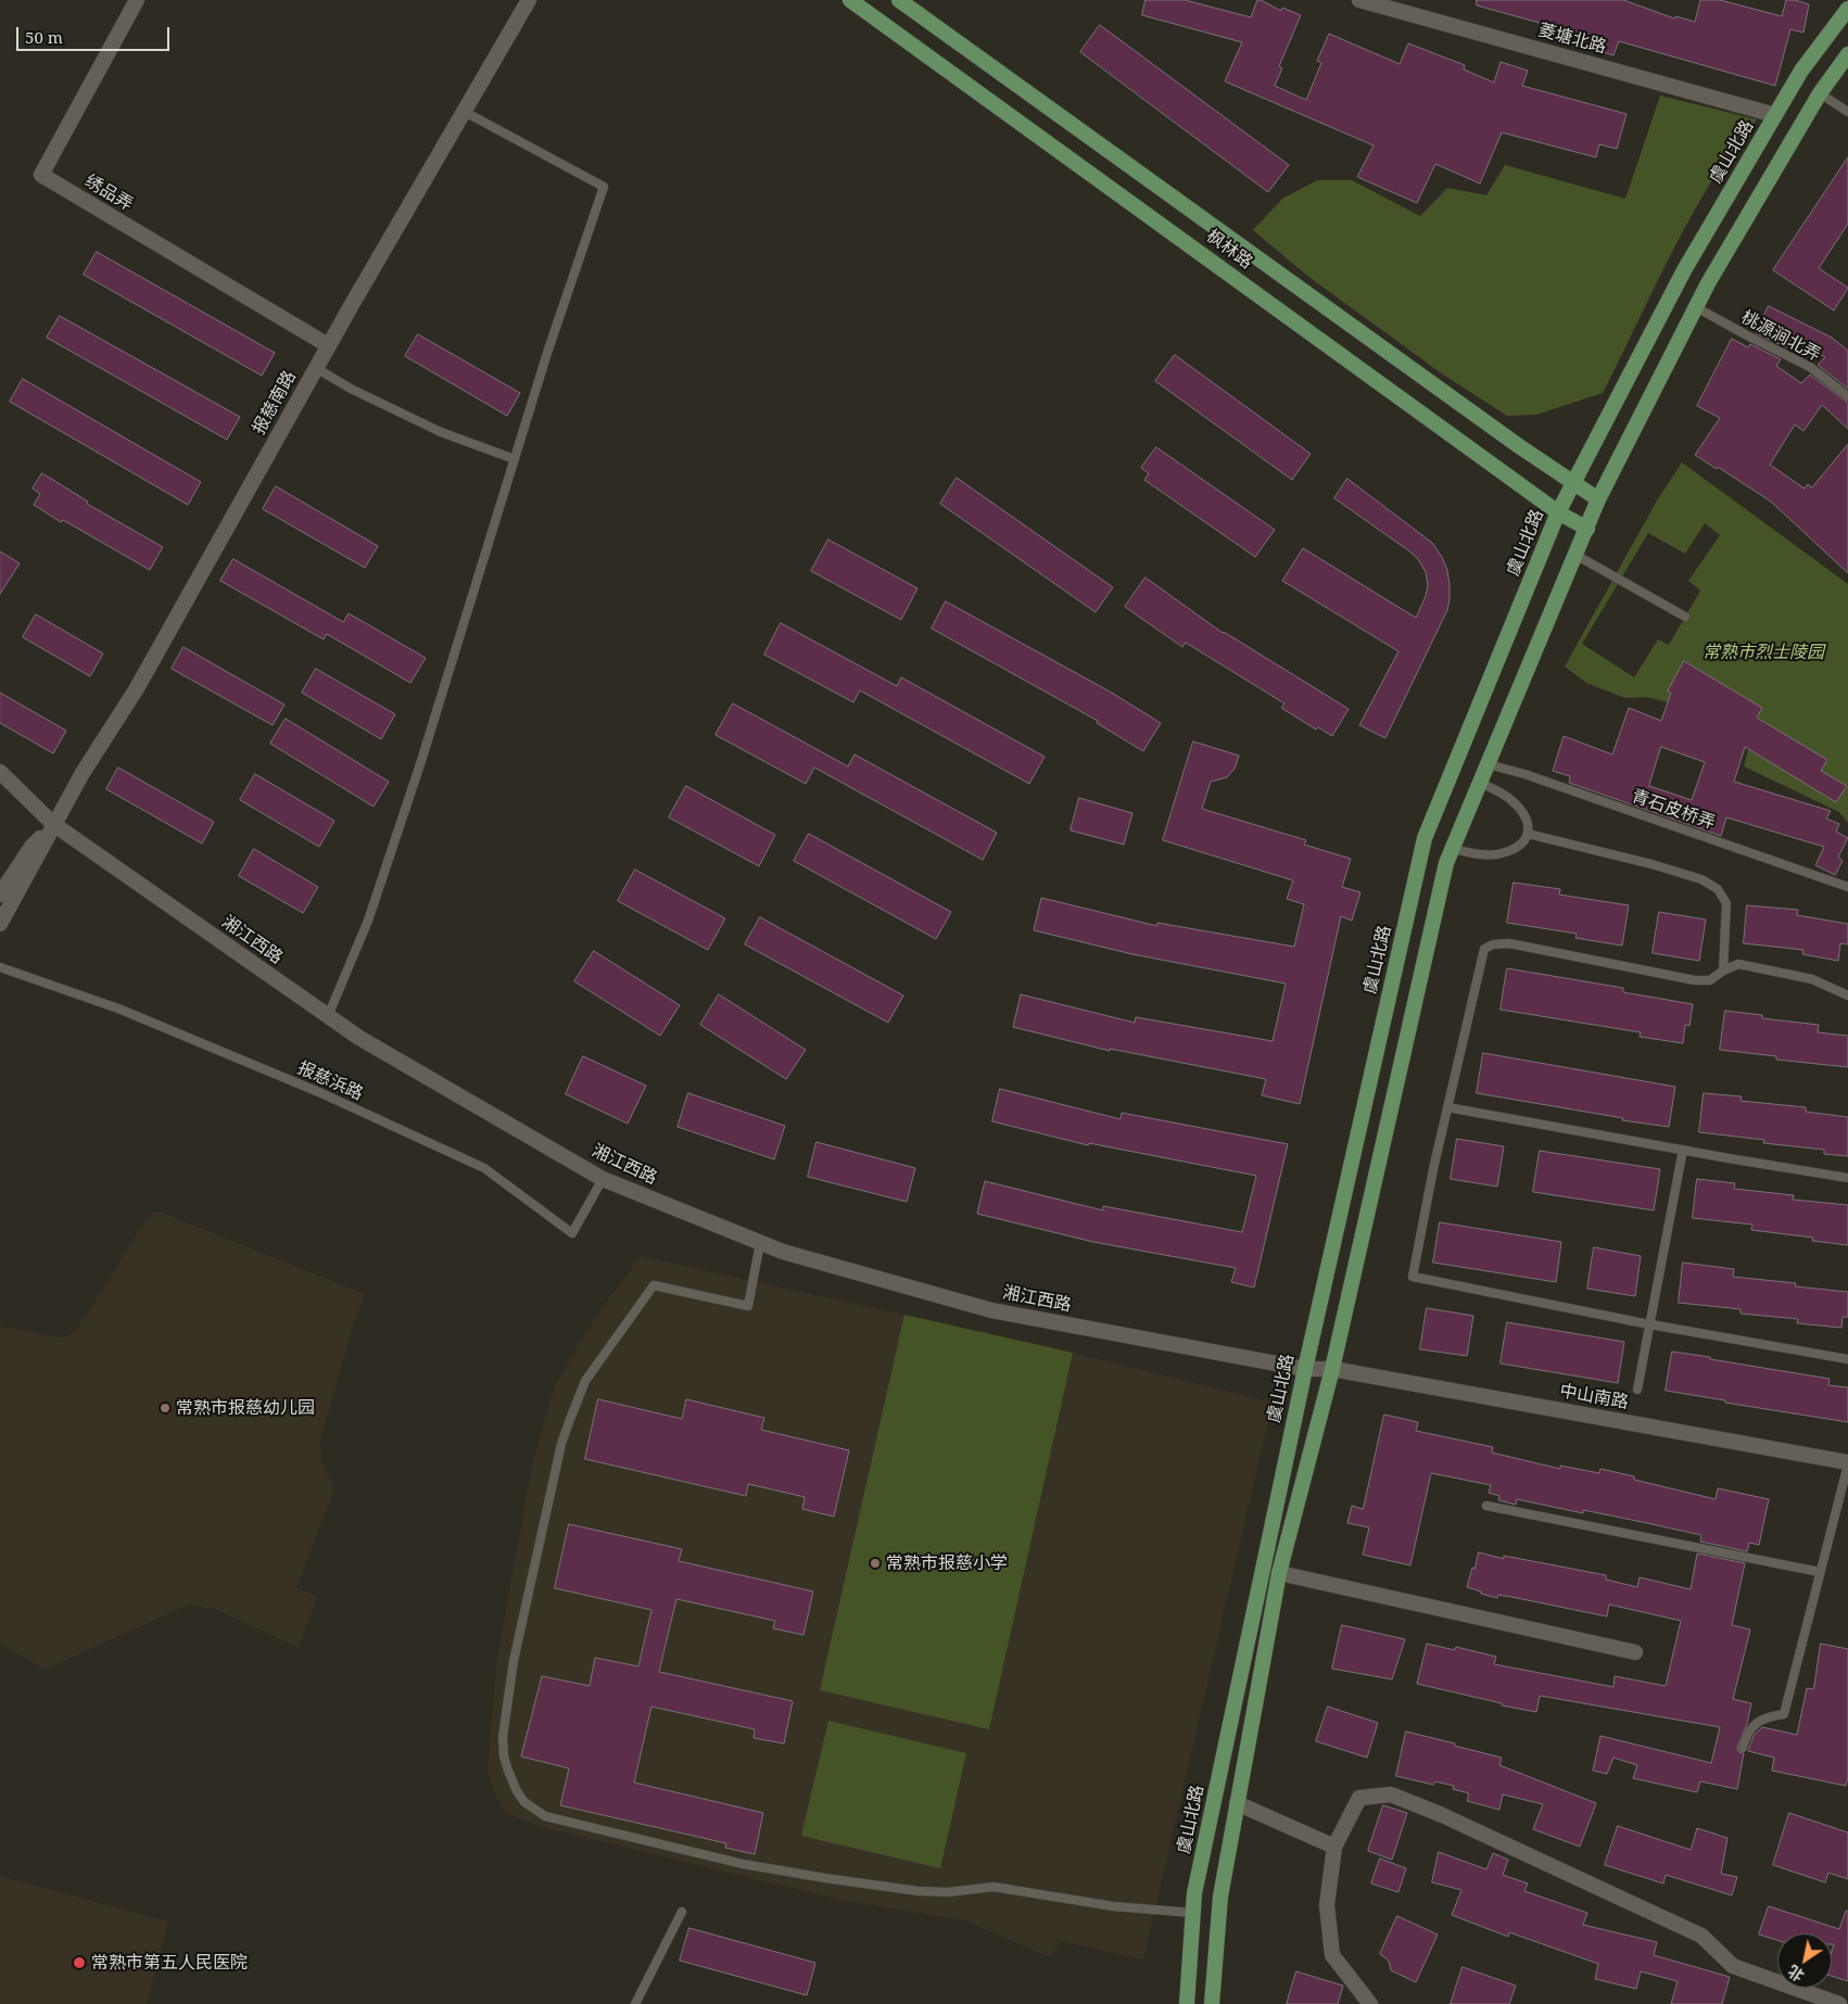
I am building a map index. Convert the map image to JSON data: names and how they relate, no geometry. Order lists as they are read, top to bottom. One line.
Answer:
{"streets":{"main road":["虞山北路","枫林路"],"street":["菱塘北路","绣品弄","报慈南路","湘江西路","中山南路"],"lane":["桃源涧北弄","青石皮桥弄","报慈浜路"]},"crossings":[["菱塘北路","虞山北路"],["虞山北路","枫林路"],["虞山北路","湘江西路"],["绣品弄","报慈南路"],["报慈南路","湘江西路"],["湘江西路","报慈浜路"],["湘江西路","中山南路"]],"parks":["常熟市烈士陵园"],"places":["常熟市报慈幼儿园","常熟市报慈小学","常熟市第五人民医院"],"scale_bar":"50 m","north":"bottom left"}
